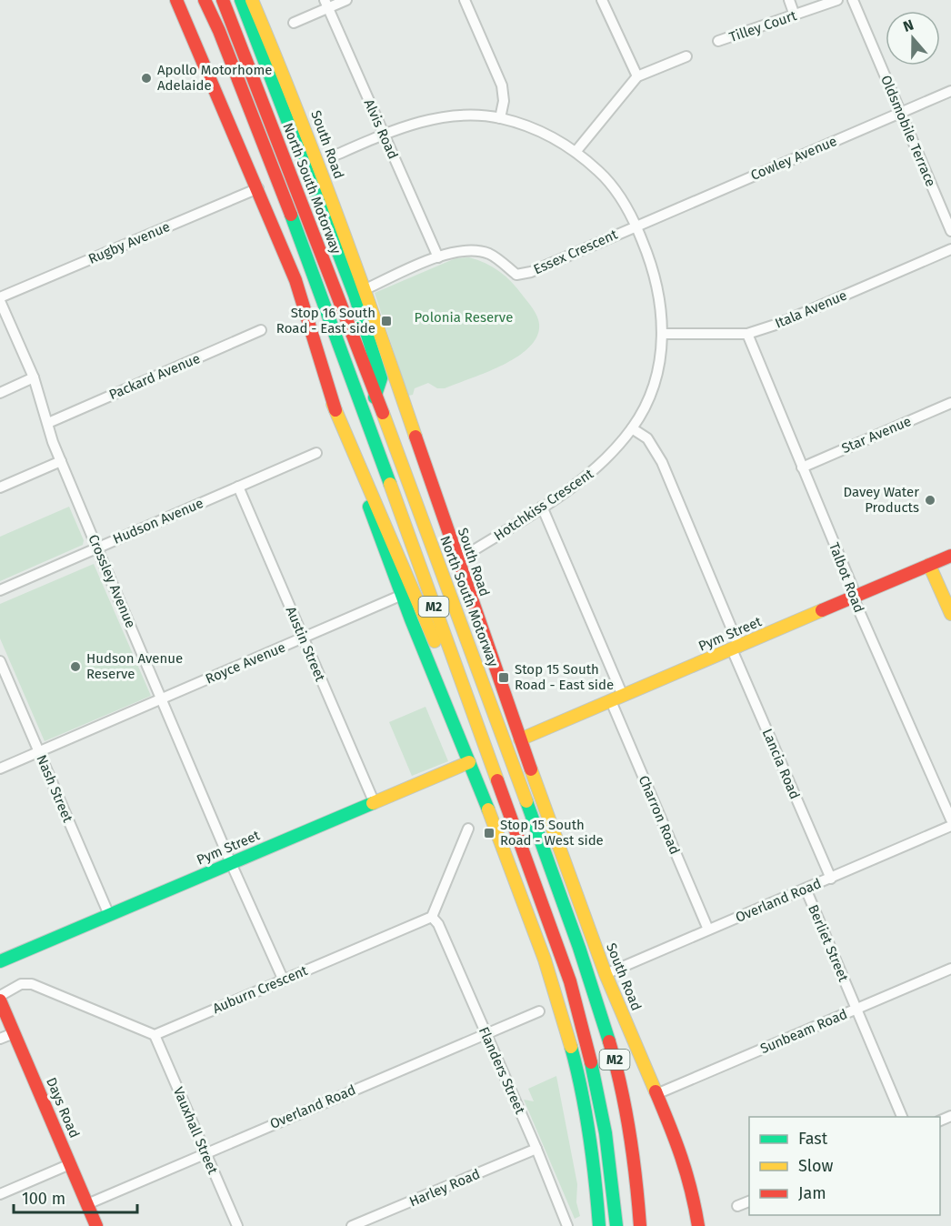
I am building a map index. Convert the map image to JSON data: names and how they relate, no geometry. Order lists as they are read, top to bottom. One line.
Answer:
{"streets":{"main road":["South Road","North South Motorway","M2","Pym Street","Days Road"],"street":["Tilley Court","Alvis Road","Oldsmobile Terrace","Cowley Avenue","Rugby Avenue","Essex Crescent","Itala Avenue","Packard Avenue","Star Avenue","Hotchkiss Crescent","Hudson Avenue","Talbot Road","Crossley Avenue","Austin Street","Royce Avenue","Lancia Road","Nash Street","Charron Road","Overland Road","Berliet Street","Auburn Crescent","Sunbeam Road","Flanders Street","Vauxhall Street","Harley Road"]},"crossings":[["Alvis Road","Essex Crescent"],["Alvis Road","Hotchkiss Crescent"],["Oldsmobile Terrace","Cowley Avenue"],["South Road","Essex Crescent"],["South Road","Hotchkiss Crescent"],["South Road","Pym Street"],["South Road","Overland Road"],["South Road","Sunbeam Road"],["Cowley Avenue","Essex Crescent"],["Cowley Avenue","Hotchkiss Crescent"],["Essex Crescent","Hotchkiss Crescent"],["Itala Avenue","Hotchkiss Crescent"],["Itala Avenue","Talbot Road"],["Packard Avenue","Crossley Avenue"],["Star Avenue","Talbot Road"],["Hotchkiss Crescent","Lancia Road"],["Hotchkiss Crescent","Charron Road"],["Hudson Avenue","Crossley Avenue"],["Hudson Avenue","Austin Street"],["Talbot Road","Pym Street"],["Crossley Avenue","Pym Street"],["Crossley Avenue","Royce Avenue"],["Crossley Avenue","Auburn Crescent"],["Pym Street","Austin Street"],["Pym Street","Lancia Road"],["Pym Street","Nash Street"],["Pym Street","Charron Road"],["Austin Street","Royce Avenue"],["Royce Avenue","Nash Street"],["Lancia Road","Overland Road"],["Charron Road","Overland Road"],["Overland Road","Berliet Street"],["Overland Road","Flanders Street"],["Overland Road","Days Road"],["Overland Road","Vauxhall Street"],["Berliet Street","Sunbeam Road"],["Auburn Crescent","Flanders Street"],["Auburn Crescent","Vauxhall Street"],["Flanders Street","Harley Road"]],"parks":["Polonia Reserve"],"places":{"other":["Apollo Motorhome Adelaide","Davey Water Products","Hudson Avenue Reserve"],"transit":["Stop 16 South Road - East side","Stop 15 South Road - East side","Stop 15 South Road - West side"]},"legend":["Fast","Slow","Jam"],"scale_bar":"100 m","north":"top"}
